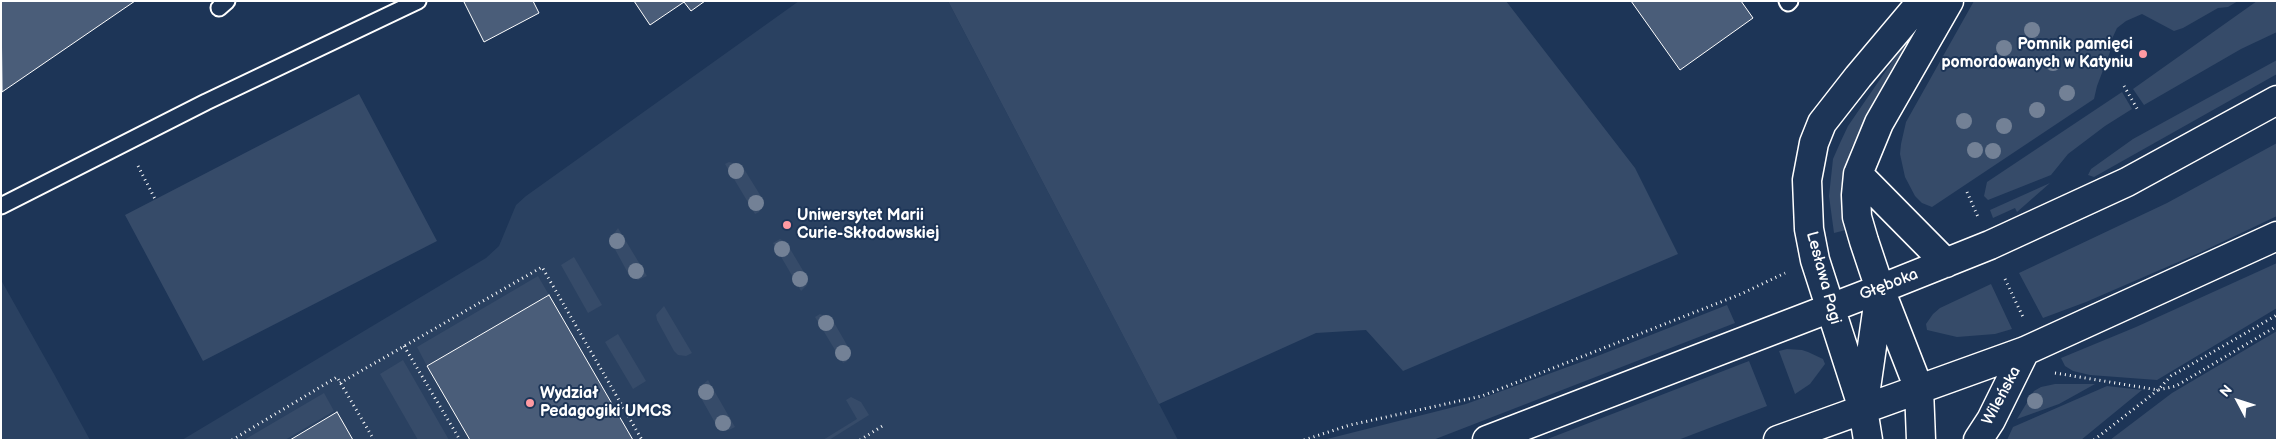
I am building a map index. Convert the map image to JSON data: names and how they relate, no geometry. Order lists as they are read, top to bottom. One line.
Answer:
{"streets":{"street":["Lesława Pagi","Głęboka","Wileńska"]},"crossings":[["Lesława Pagi","Głęboka"]],"places":["Pomnik pamięci pomordowanych w Katyniu","Uniwersytet Marii Curie-Skłodowskiej","Wydział Pedagogiki UMCS"],"north":"top left"}
